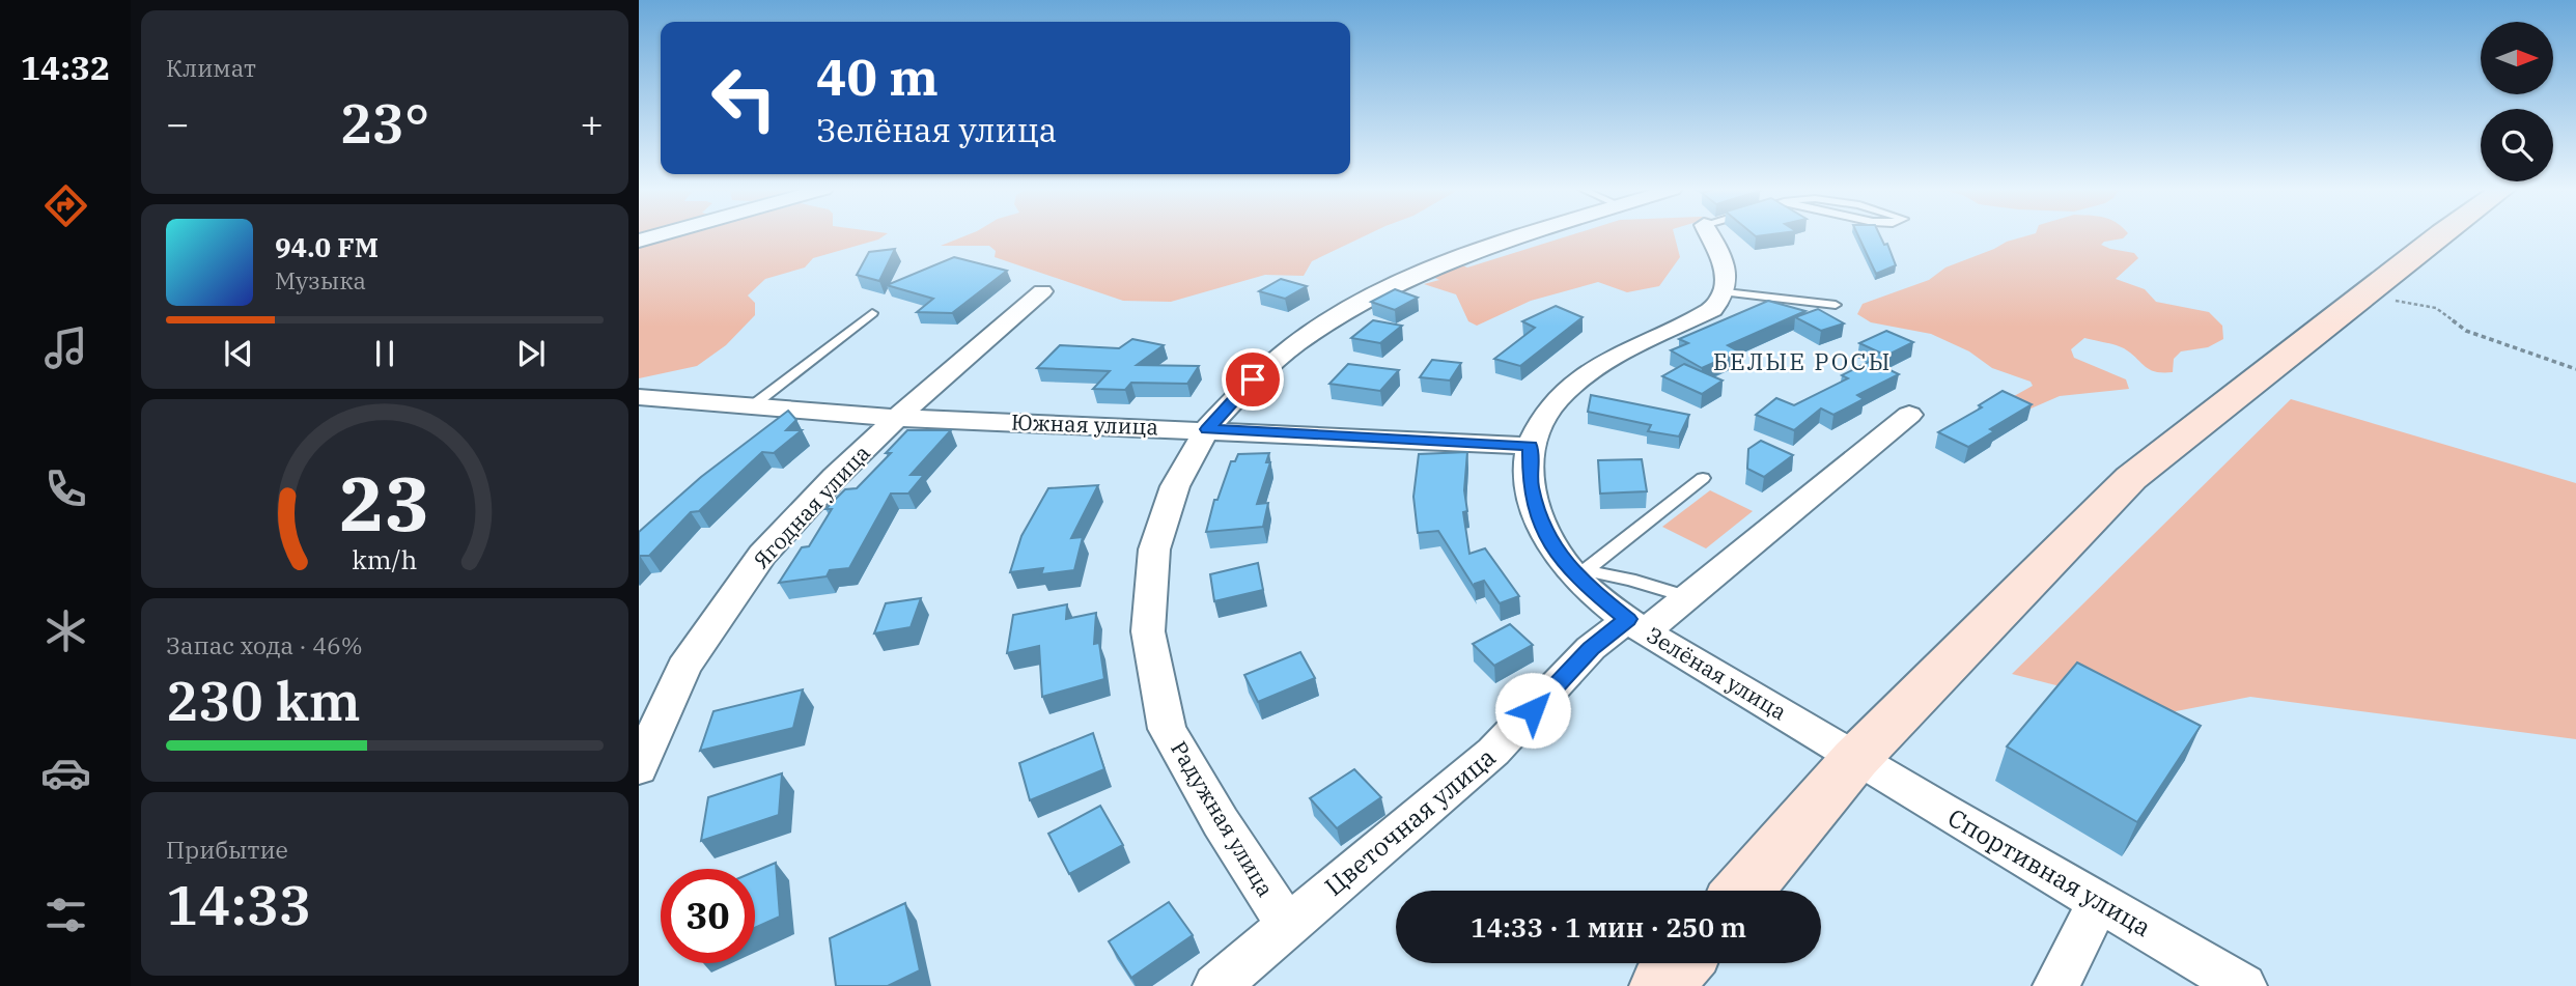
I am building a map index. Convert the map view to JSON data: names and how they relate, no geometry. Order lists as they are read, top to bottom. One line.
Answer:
{"streets":{"street":["Южная улица","Ягодная улица","Зелёная улица","Радужная улица","Цветочная улица","Спортивная улица"]},"crossings":[["Южная улица","Ягодная улица"],["Южная улица","Зелёная улица"],["Южная улица","Радужная улица"],["Зелёная улица","Цветочная улица"],["Зелёная улица","Спортивная улица"],["Радужная улица","Цветочная улица"]],"districts":["БЕЛЫЕ РОСЫ"],"north":"right","page":{"tabs":"14:32","tile":["Климат",["Запас хода · 46%","230 km"],["Прибытие","14:33"]],"turn":["40 m","Зелёная улица"],"heat":["−","23°","+"],"song":["94.0 FM","Музыка"],"limit":"30","trip":"14:33 · 1 мин · 250 m","gauge":["23","km/h"]}}
